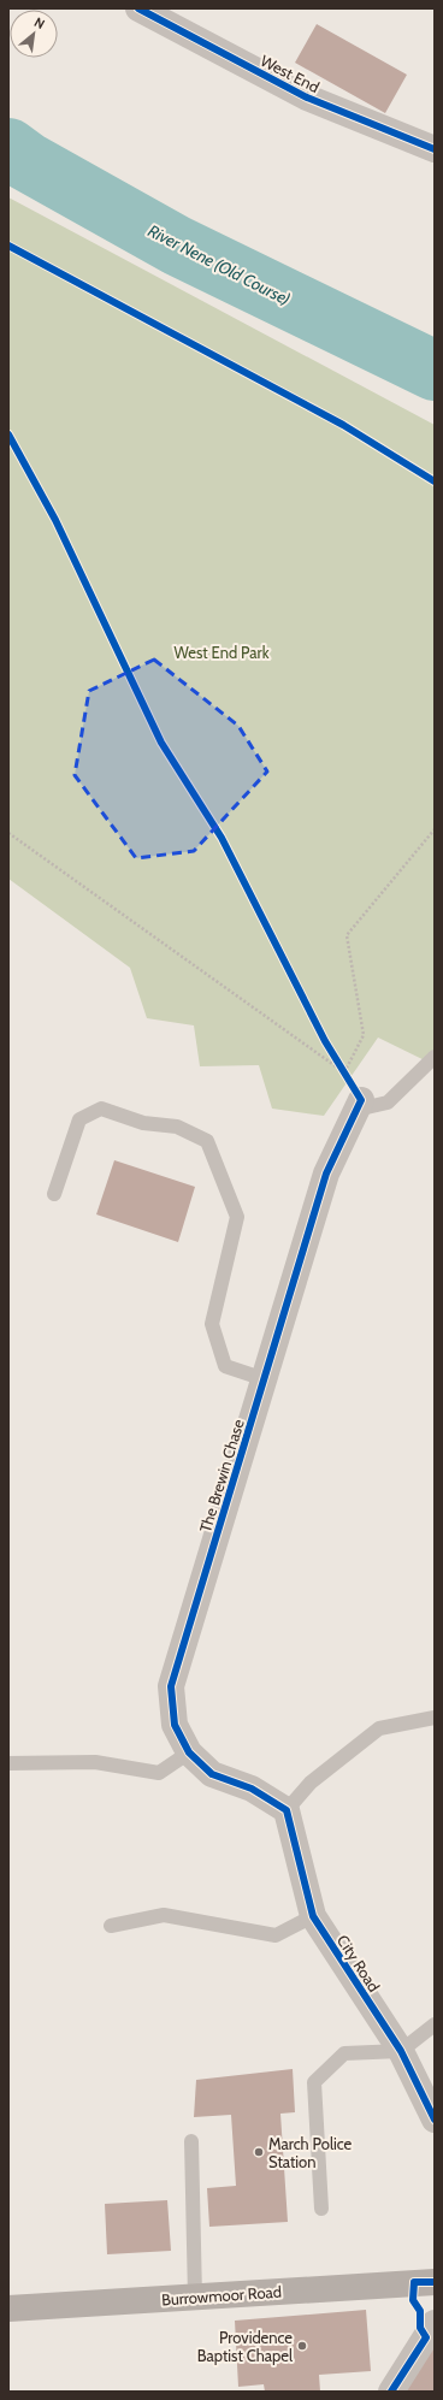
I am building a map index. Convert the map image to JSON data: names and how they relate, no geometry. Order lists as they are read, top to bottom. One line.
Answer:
{"streets":{"street":["West End","The Brewin Chase","City Road","Burrowmoor Road"]},"crossings":[["The Brewin Chase","City Road"]],"water":["River Nene (Old Course)"],"parks":["West End Park"],"places":["March Police Station","Providence Baptist Chapel"],"north":"top right"}
